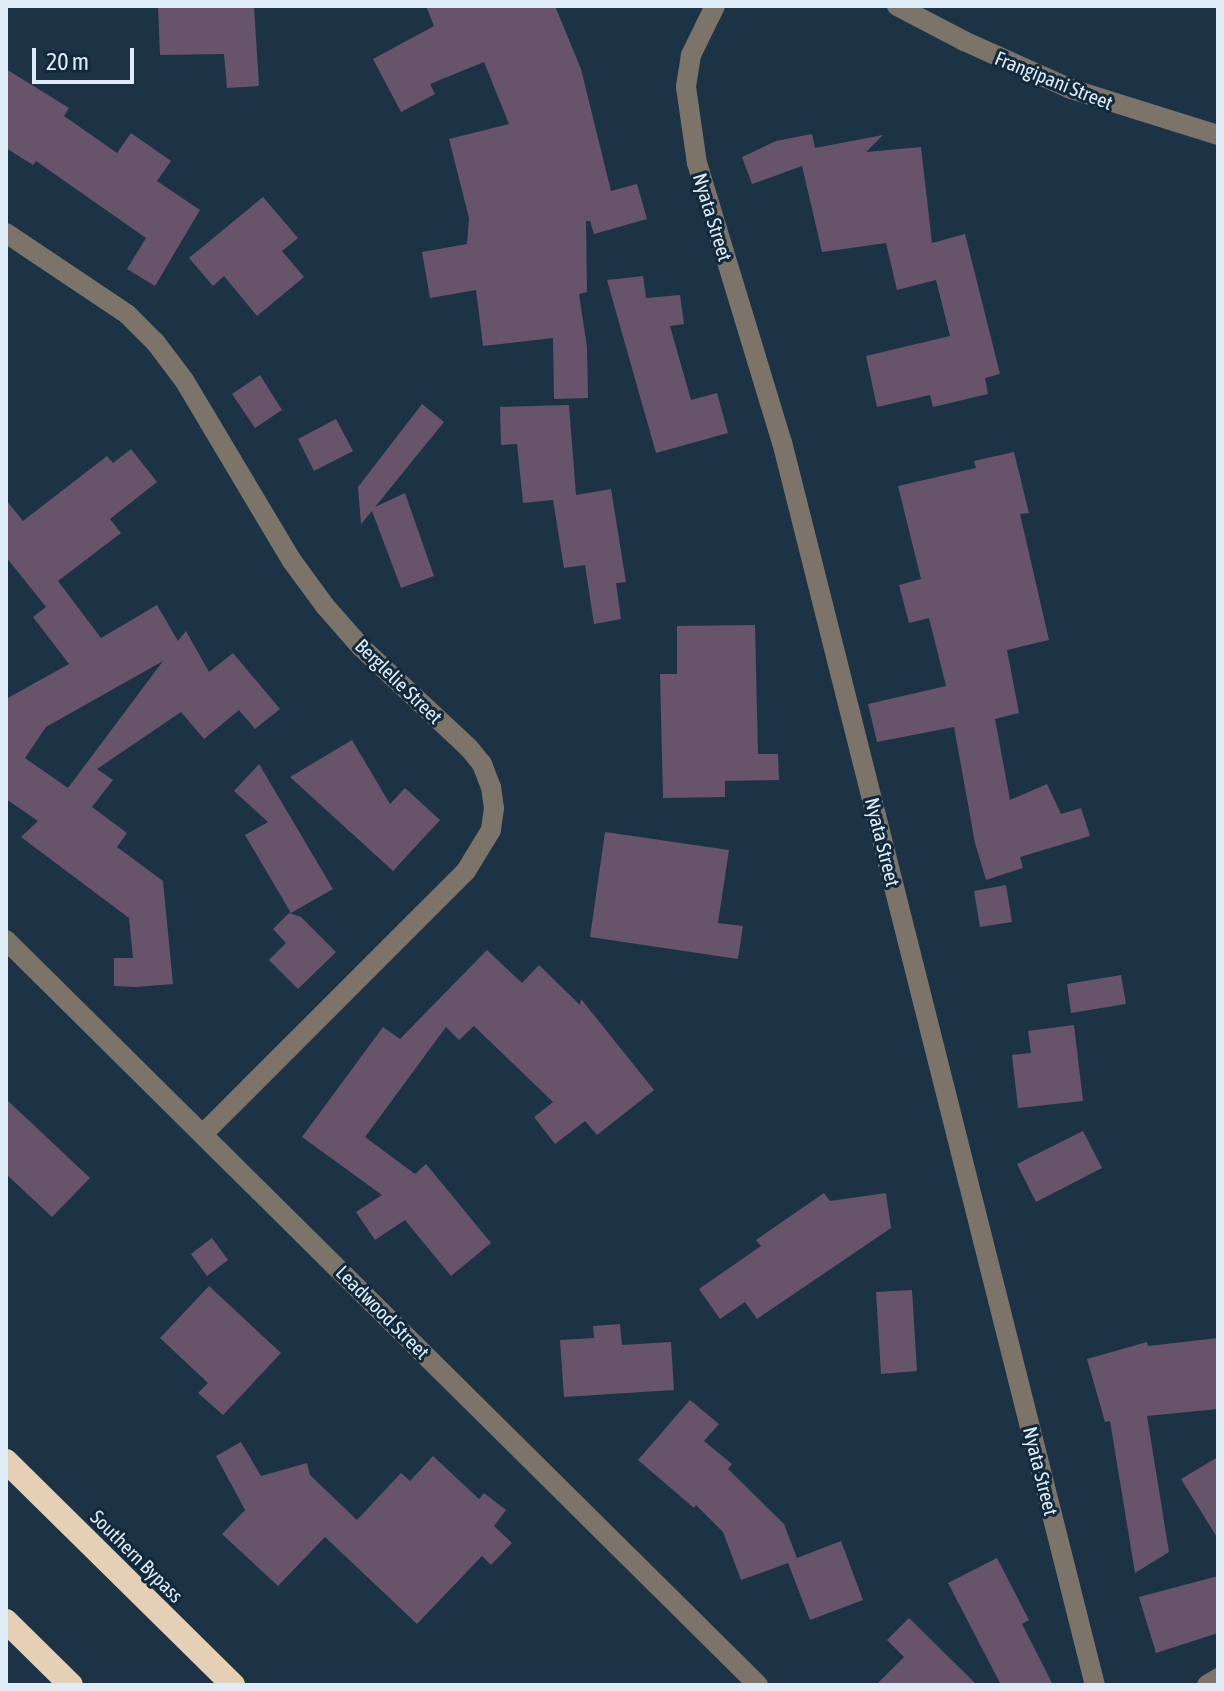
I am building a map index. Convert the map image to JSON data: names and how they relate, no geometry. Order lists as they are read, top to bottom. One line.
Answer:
{"streets":{"highway":["Southern Bypass"],"street":["Frangipani Street","Nyata Street","Berglelie Street","Leadwood Street"]},"crossings":[["Berglelie Street","Leadwood Street"]],"scale_bar":"20 m"}
